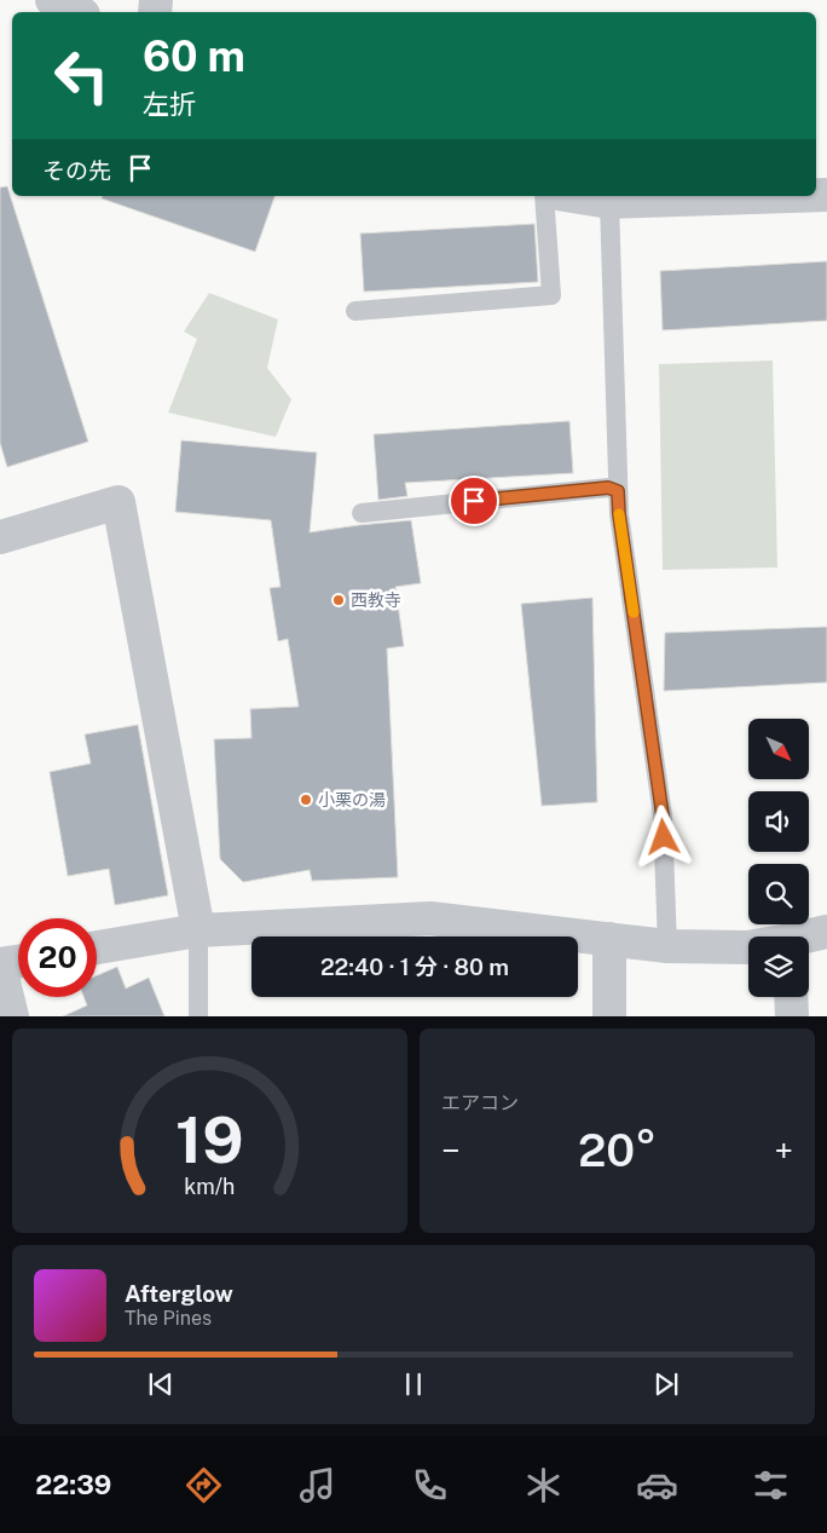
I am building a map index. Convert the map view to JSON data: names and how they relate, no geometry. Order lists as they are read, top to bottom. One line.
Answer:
{"places":["西教寺","小栗の湯"],"north":"bottom right","page":{"turn":["60 m","左折"],"then":"その先","limit":"20","trip":"22:40 · 1 分 · 80 m","tile":"エアコン","heat":["−","20°","+"],"song":["Afterglow","The Pines"],"tabs":"22:39","gauge":["19","km/h"]}}
